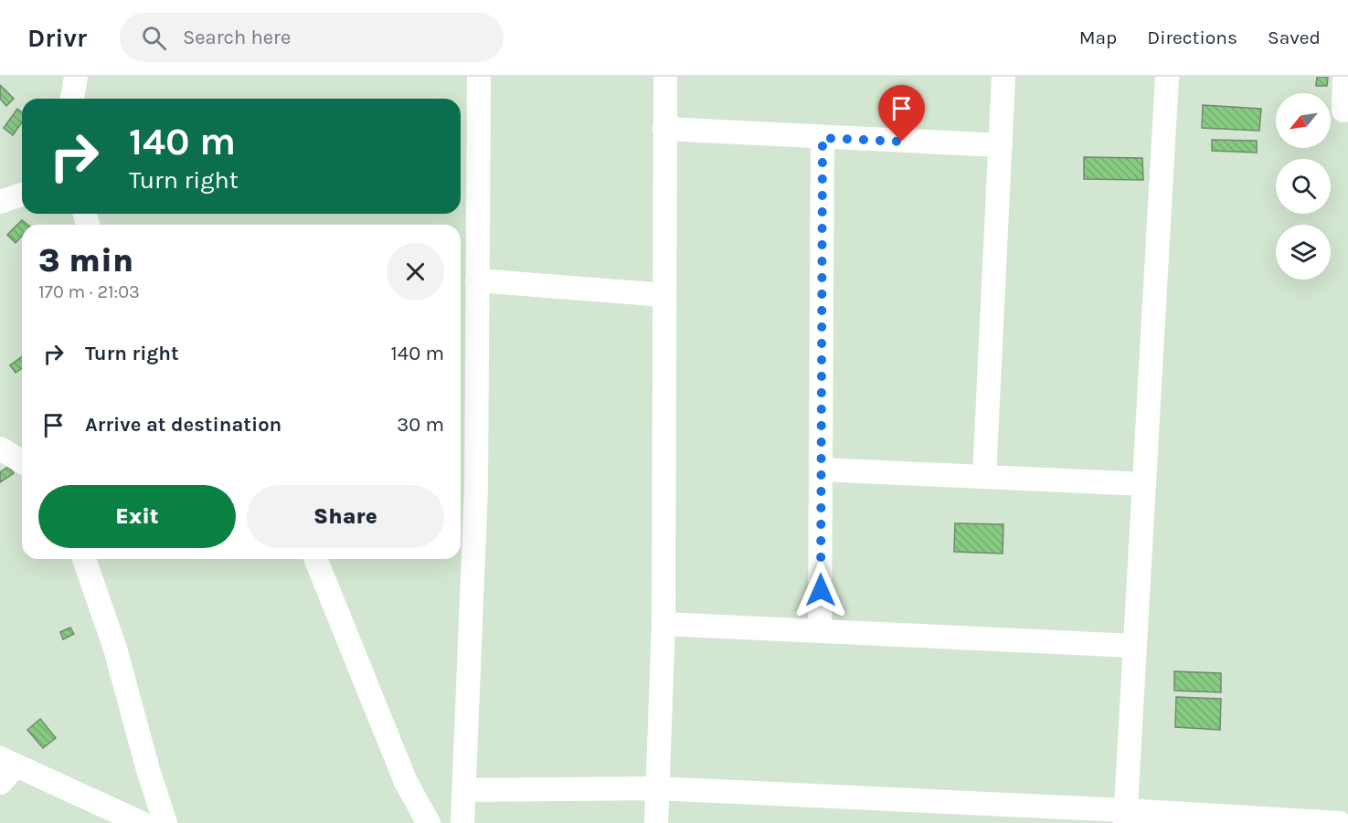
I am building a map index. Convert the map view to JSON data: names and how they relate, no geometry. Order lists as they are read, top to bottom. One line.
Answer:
{"north":"bottom left","page":{"header":"Drivr","search":"Search here","nav":["Map","Directions","Saved"],"turn":["140 m","Turn right"],"heading":["3 min","170 m · 21:03"],"list":[{"name":"Turn right","value":"140 m"},{"name":"Arrive at destination","value":"30 m"}],"buttons":["Exit","Share"]}}
